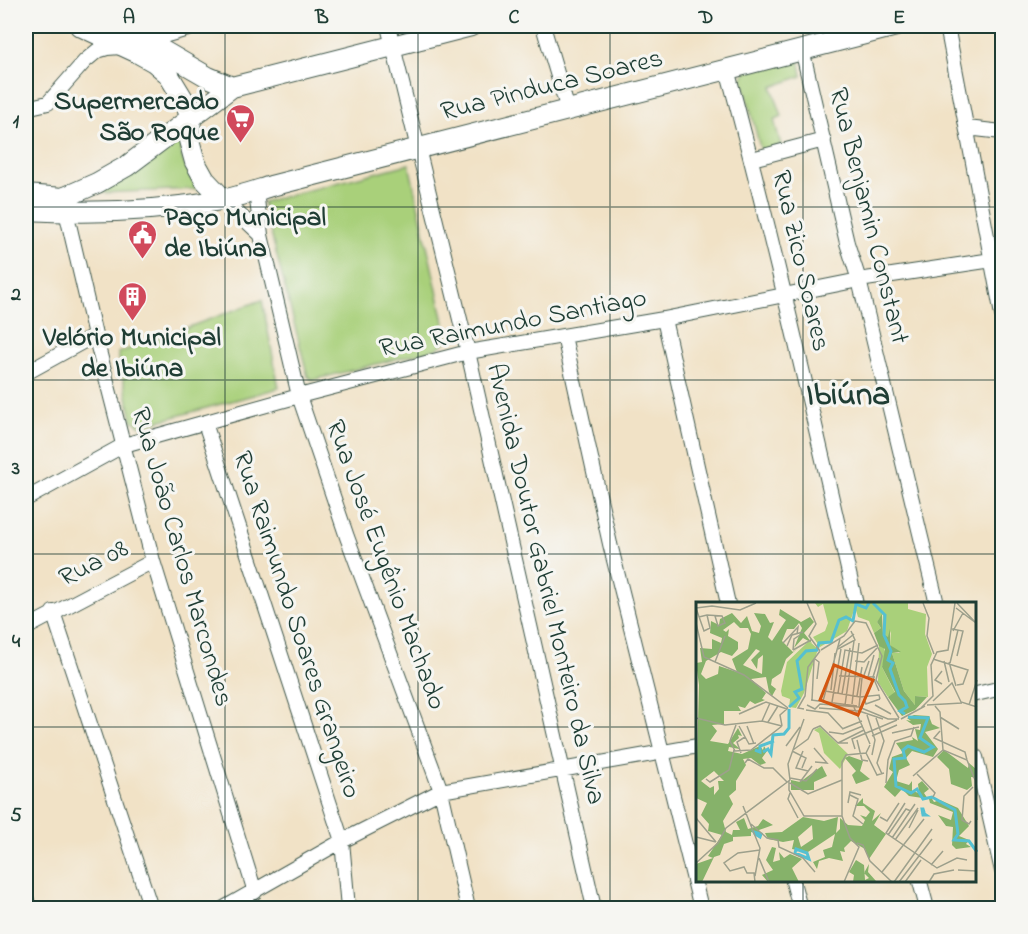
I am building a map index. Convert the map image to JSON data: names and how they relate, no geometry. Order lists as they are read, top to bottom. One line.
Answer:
{"streets":{"main road":["Rua Pinduca Soares"],"street":["Rua Benjamin Constant","Rua Zico Soares","Rua Raimundo Santiago","Rua João Carlos Marcondes","Rua 08","Rua José Eugênio Machado","Avenida Doutor Gabriel Monteiro da Silva","Rua Raimundo Soares Grangeiro"]},"crossings":[["Rua Pinduca Soares","Rua Benjamin Constant"],["Rua Pinduca Soares","Rua Zico Soares"],["Rua Pinduca Soares","Rua João Carlos Marcondes"],["Rua Pinduca Soares","Rua José Eugênio Machado"],["Rua Pinduca Soares","Avenida Doutor Gabriel Monteiro da Silva"],["Rua Benjamin Constant","Rua Raimundo Santiago"],["Rua Zico Soares","Rua Raimundo Santiago"],["Rua Raimundo Santiago","Rua João Carlos Marcondes"],["Rua Raimundo Santiago","Rua José Eugênio Machado"],["Rua Raimundo Santiago","Avenida Doutor Gabriel Monteiro da Silva"],["Rua Raimundo Santiago","Rua Raimundo Soares Grangeiro"],["Rua João Carlos Marcondes","Rua 08"]],"districts":["Ibiúna"],"places":{"supermarket":["Supermercado São Roque"],"public building":["Paço Municipal de Ibiúna"],"building":["Velório Municipal de Ibiúna"]},"grid":{"columns":["A","B","C","D","E"],"rows":["1","2","3","4","5"]}}
